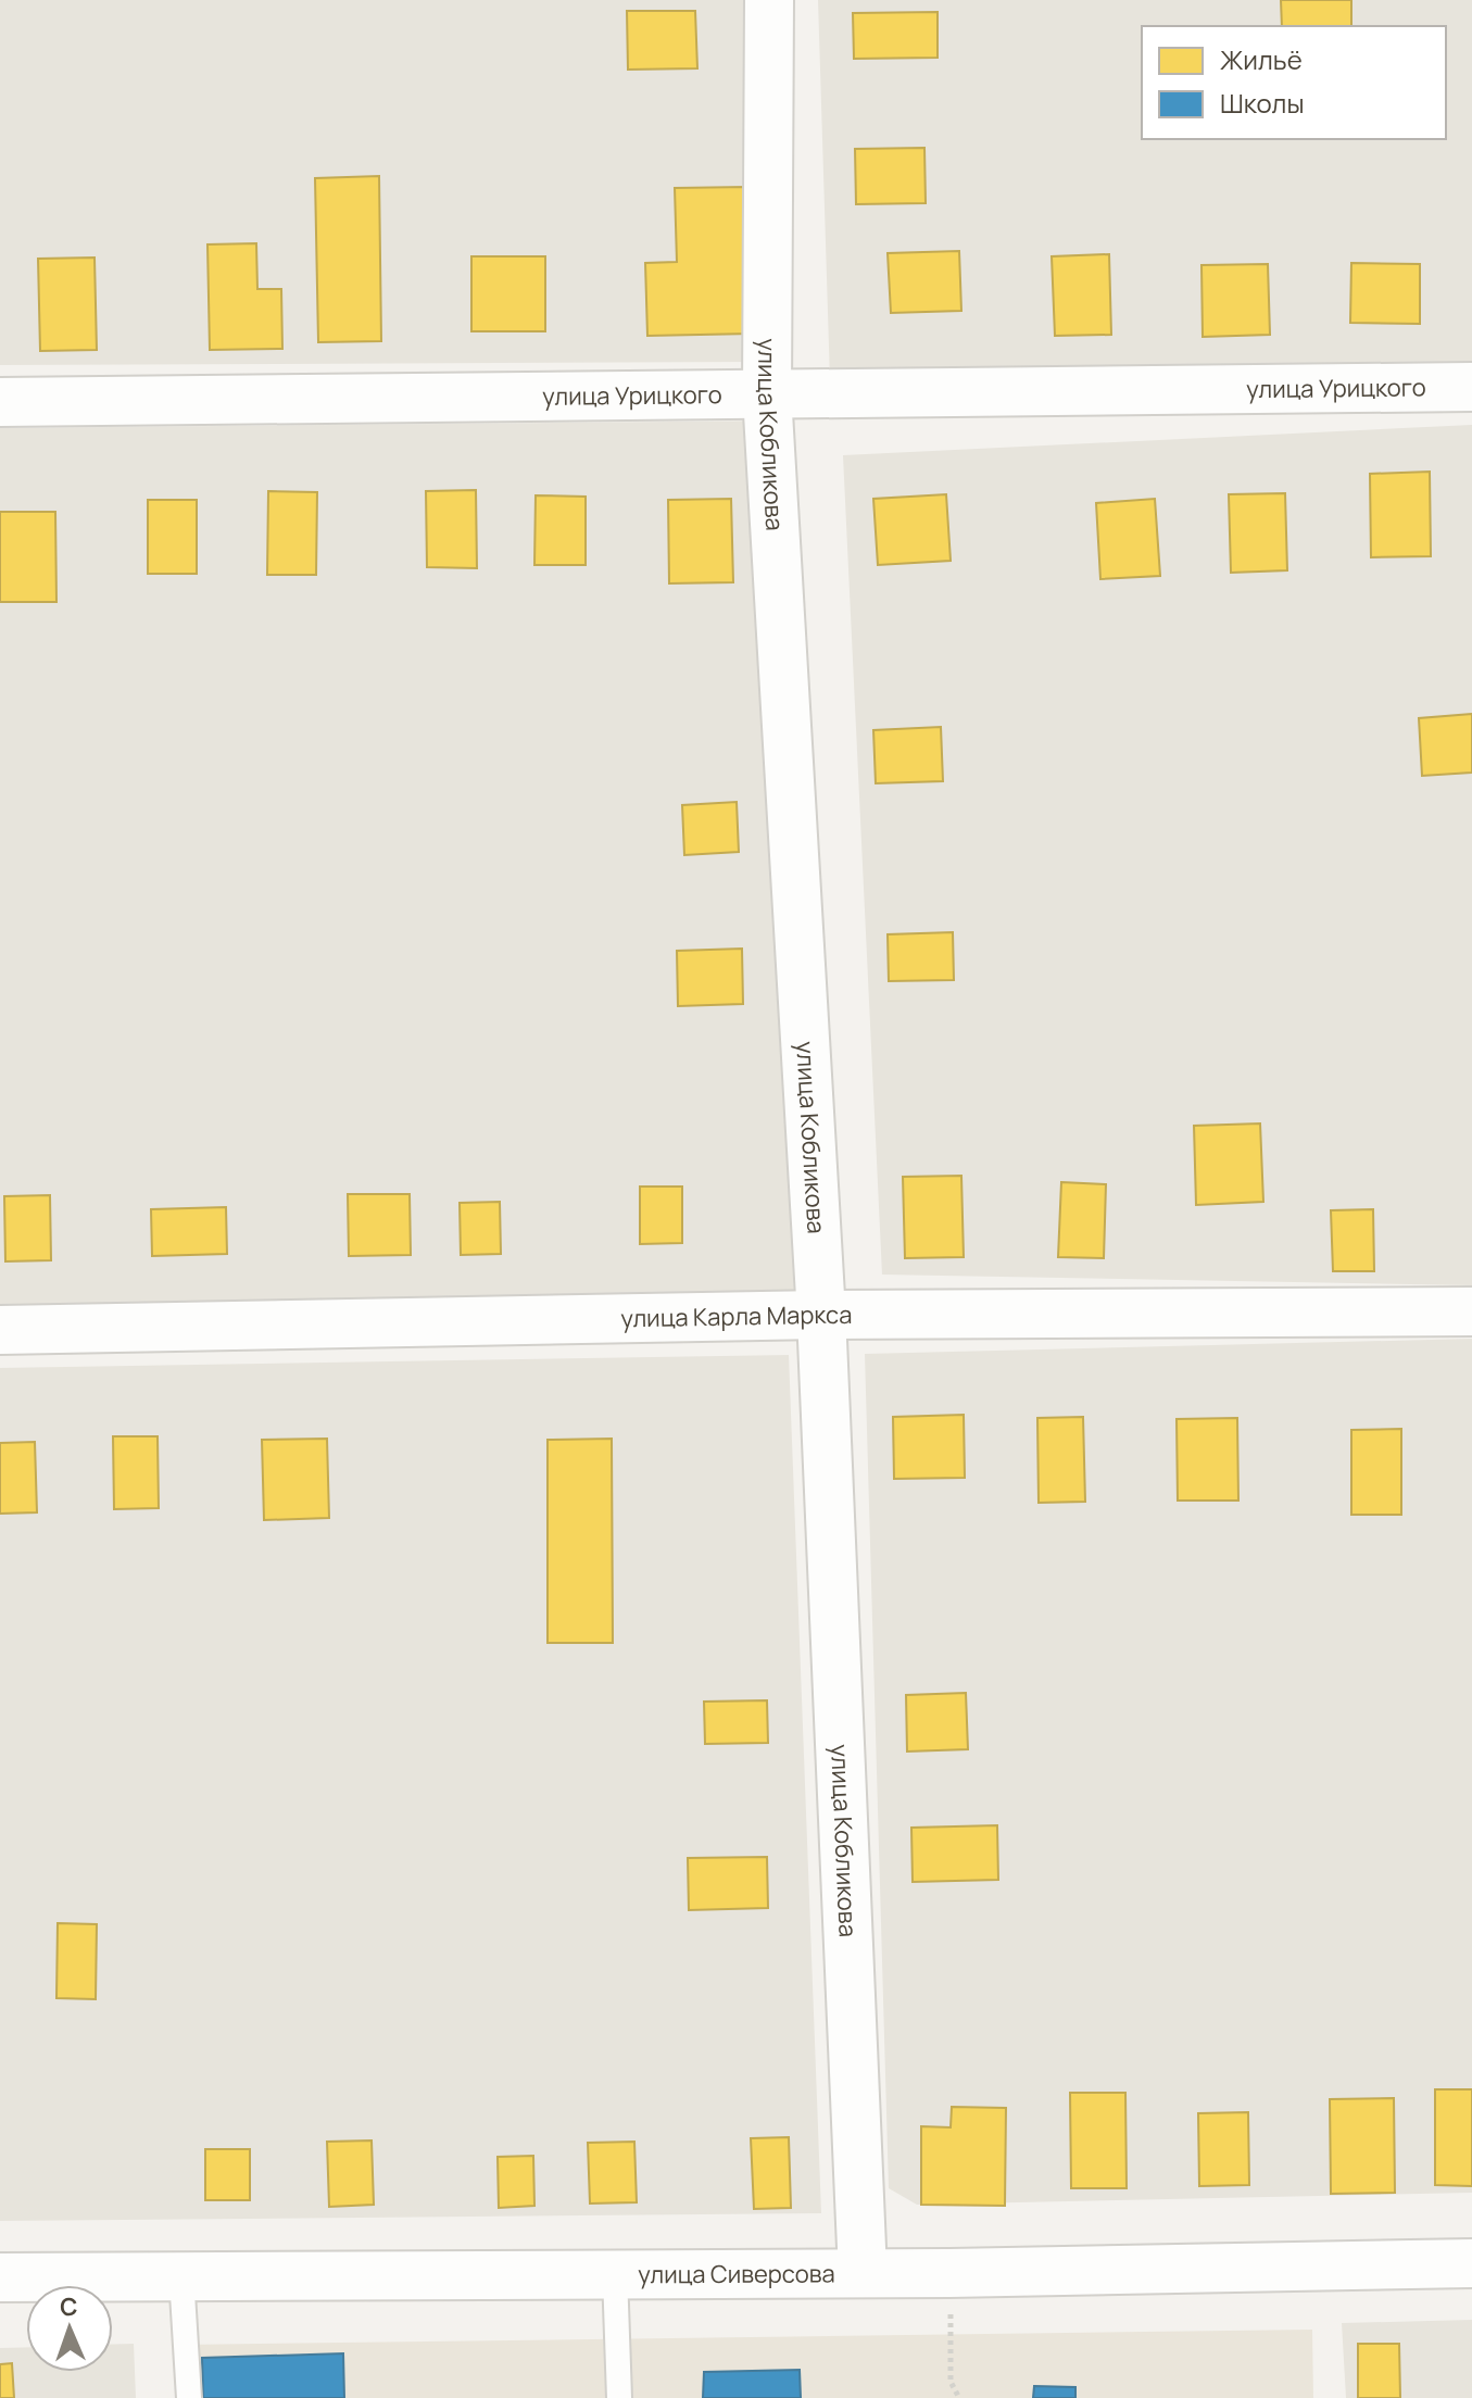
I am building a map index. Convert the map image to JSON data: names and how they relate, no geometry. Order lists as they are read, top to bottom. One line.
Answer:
{"streets":{"street":["улица Урицкого","улица Кобликова","улица Карла Маркса","улица Сиверсова"]},"crossings":[["улица Урицкого","улица Кобликова"],["улица Кобликова","улица Карла Маркса"],["улица Кобликова","улица Сиверсова"]],"legend":["Жильё","Школы"],"north":"top"}
